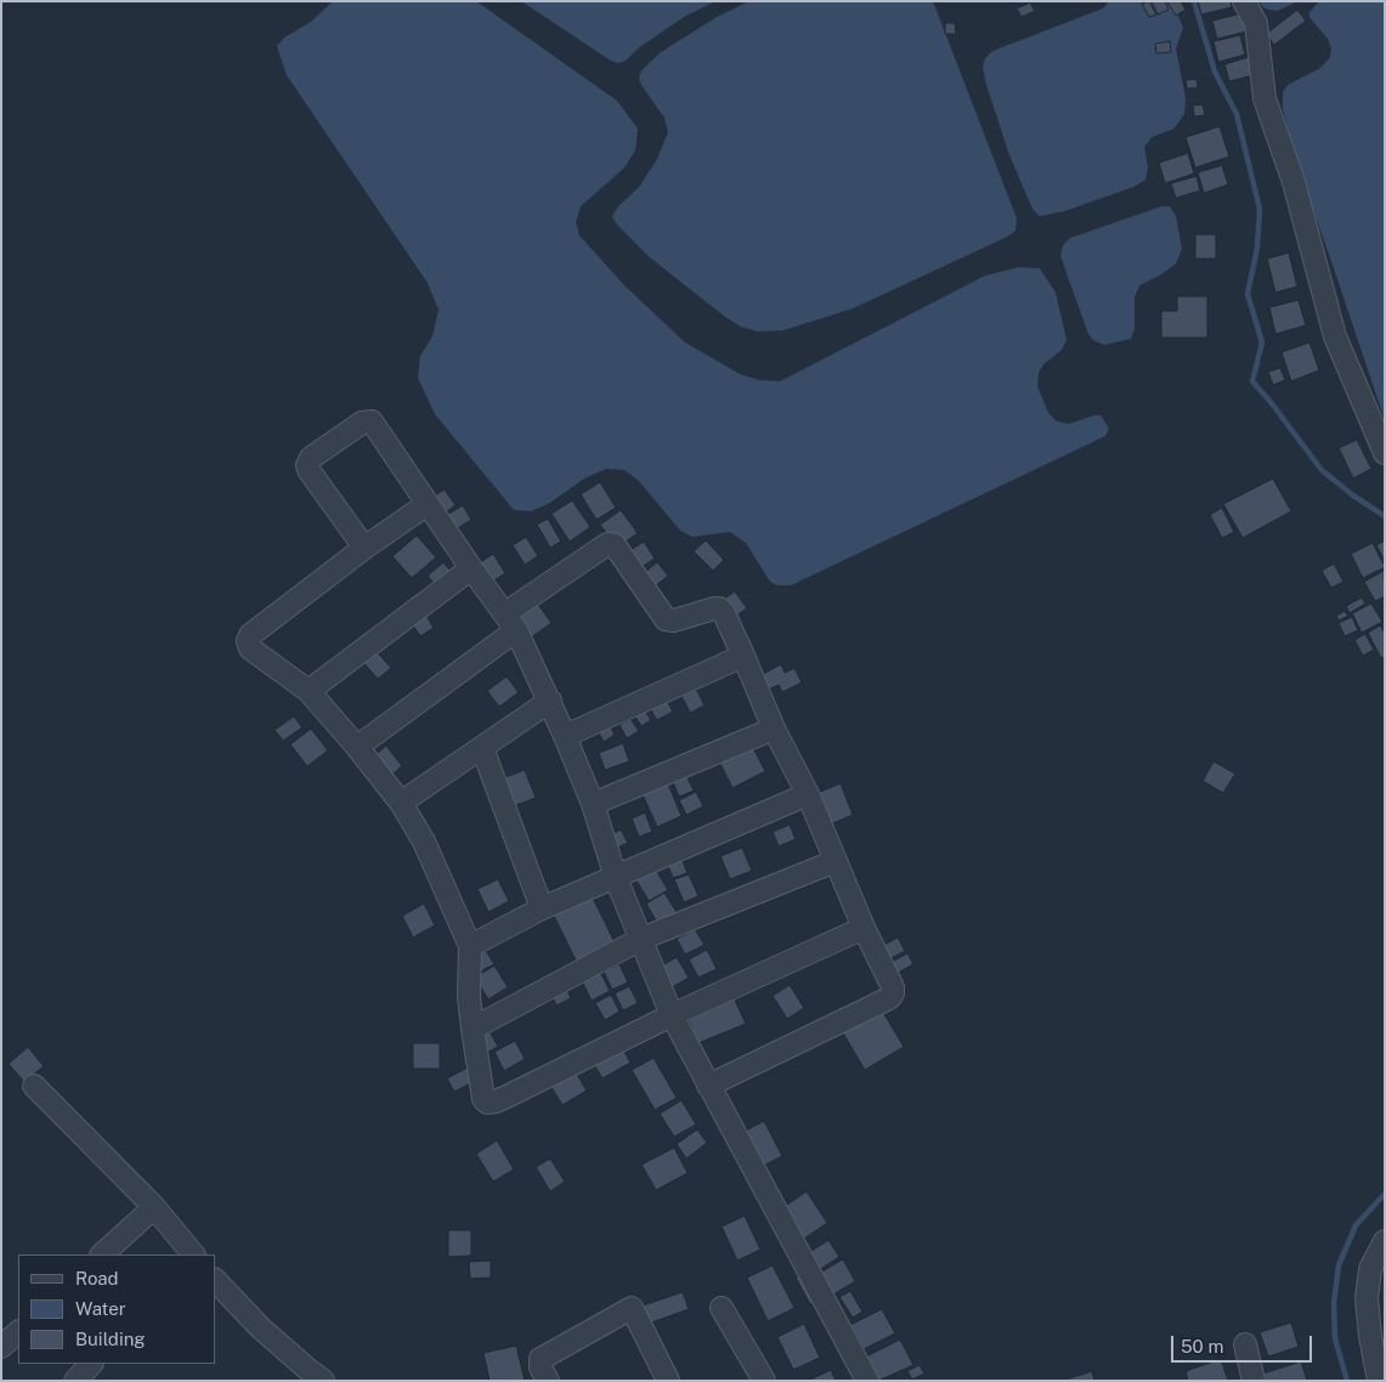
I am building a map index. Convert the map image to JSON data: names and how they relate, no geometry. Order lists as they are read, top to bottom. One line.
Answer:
{"legend":["Road","Water","Building"],"scale_bar":"50 m"}
